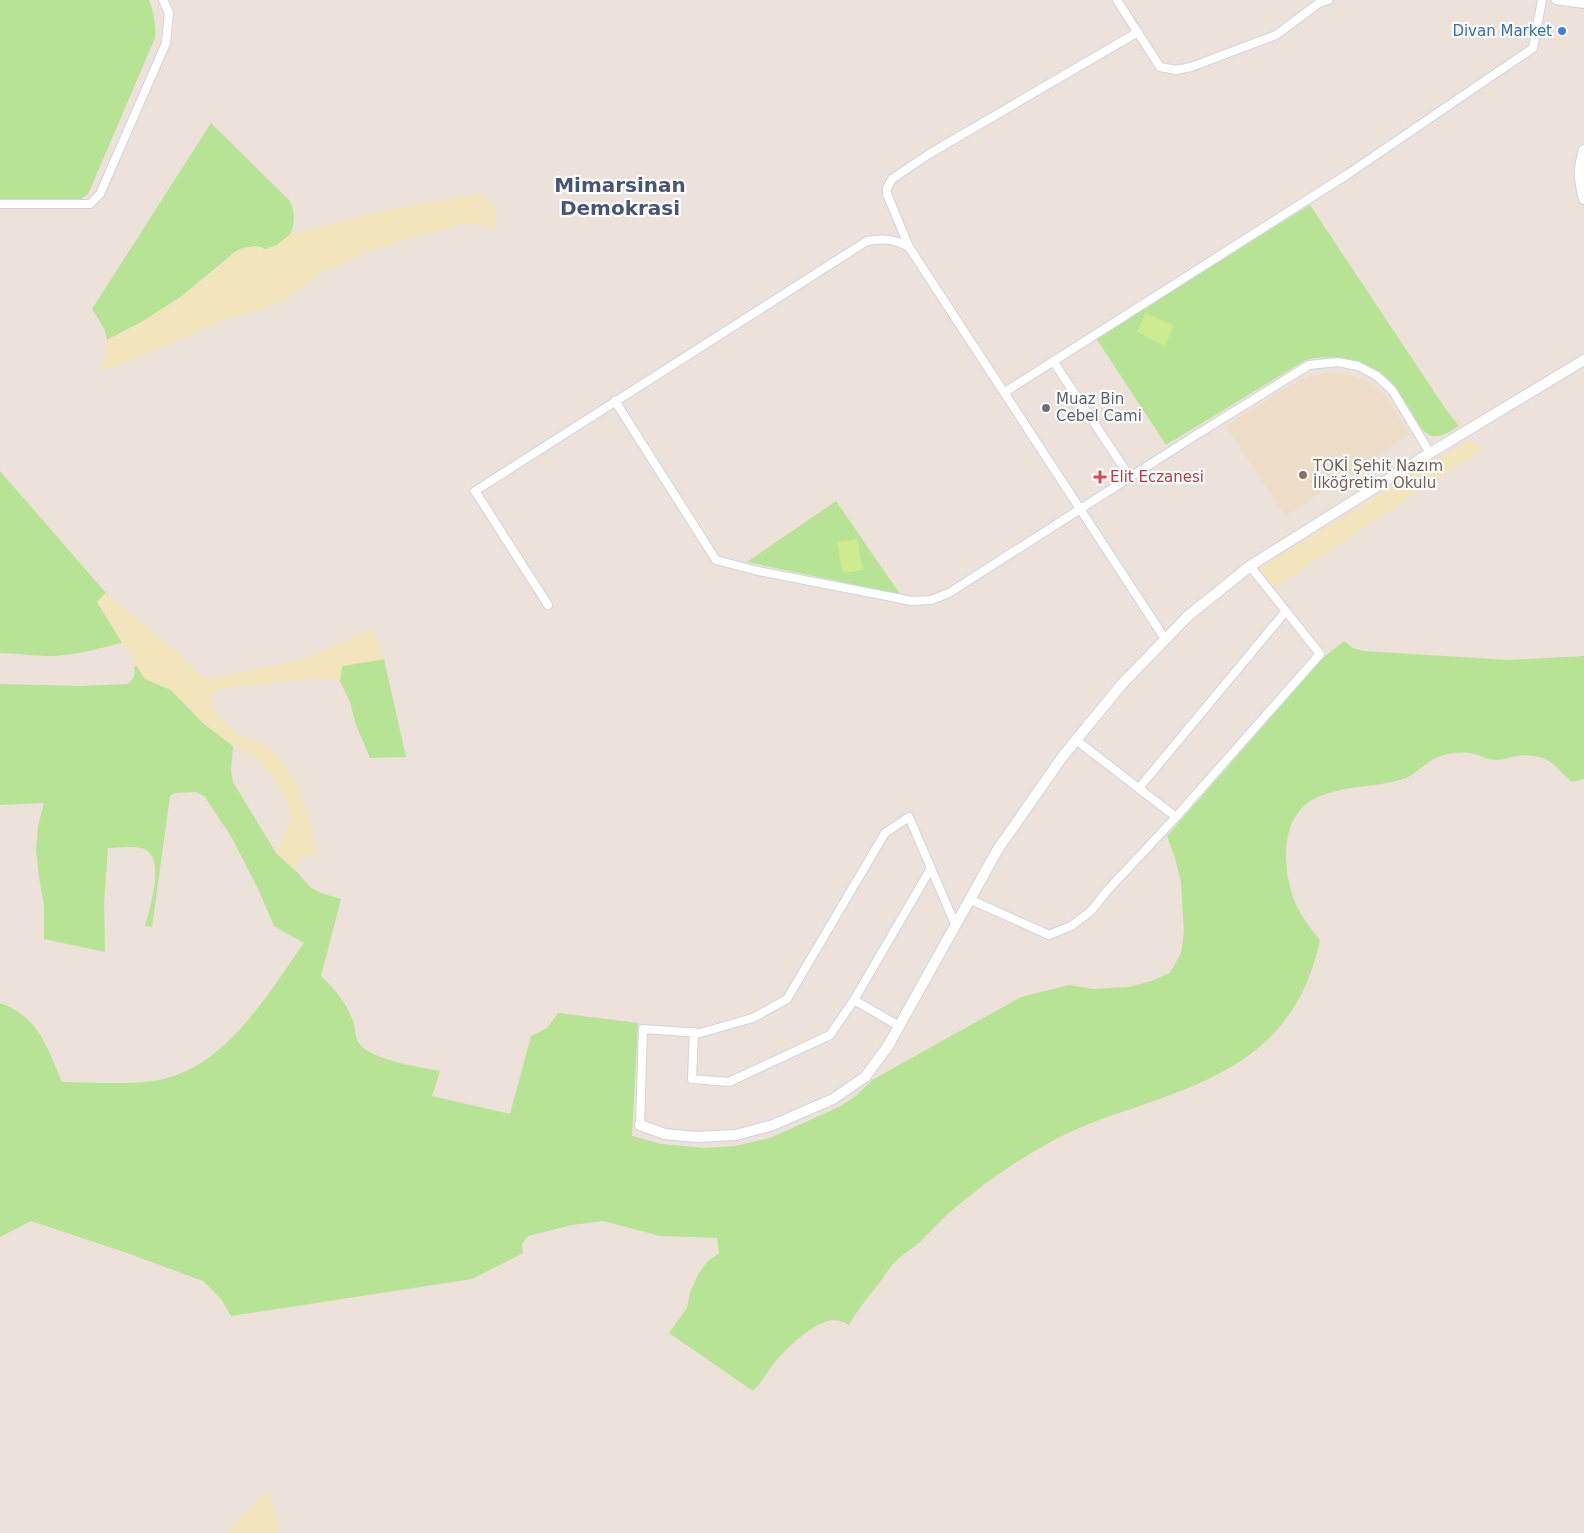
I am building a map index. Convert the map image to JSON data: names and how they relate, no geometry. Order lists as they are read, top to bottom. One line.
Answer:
{"districts":["Mimarsinan Demokrasi"],"places":{"other":["Divan Market","Muaz Bin Cebel Cami","TOKİ Şehit Nazım İlköğretim Okulu"],"health":["Elit Eczanesi"]}}
